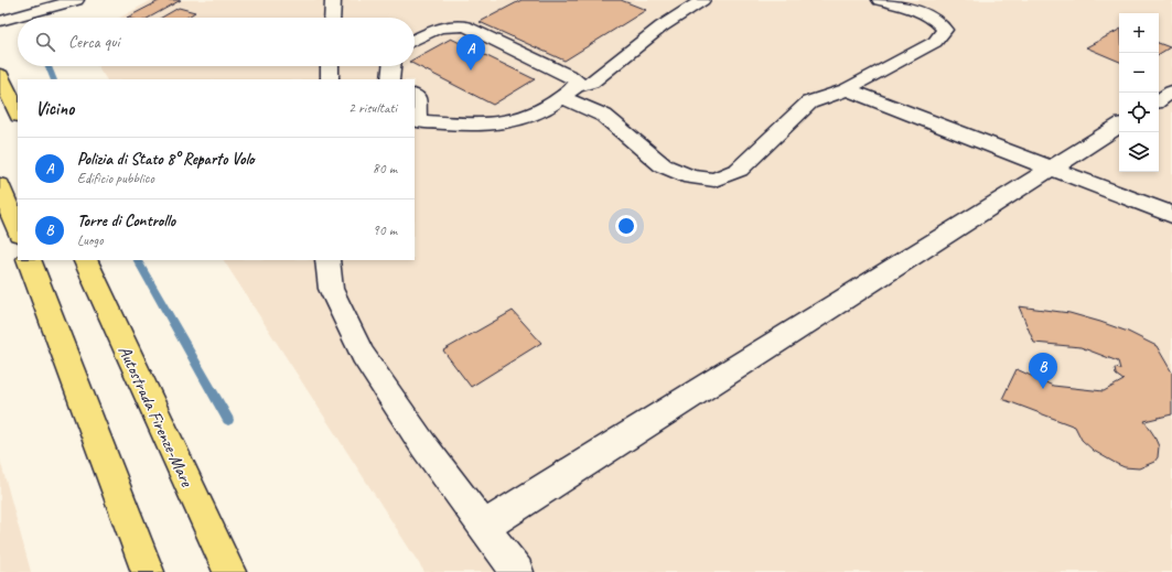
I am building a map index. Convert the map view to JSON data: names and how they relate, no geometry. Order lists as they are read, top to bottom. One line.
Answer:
{"streets":{"highway":["Autostrada Firenze-Mare"]},"page":{"map_buttons":["+","−"],"search":"Cerca qui","pins":["A","B"],"heading":["Vicino","2 risultati"],"list":[{"mark":"A","name":"Polizia di Stato 8° Reparto Volo","note":"Edificio pubblico","value":"80 m"},{"mark":"B","name":"Torre di Controllo","note":"Luogo","value":"90 m"}]}}
